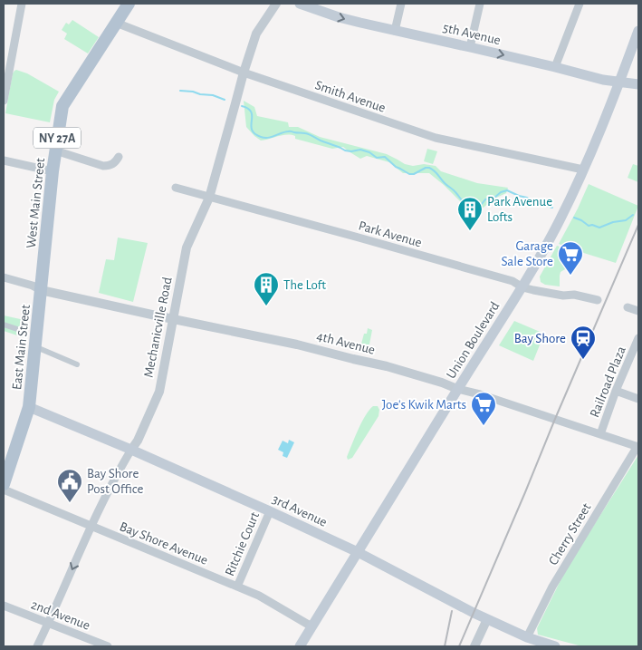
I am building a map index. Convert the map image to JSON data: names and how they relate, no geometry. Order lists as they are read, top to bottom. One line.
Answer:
{"streets":{"main road":["5th Avenue","NY 27A","West Main Street","Union Boulevard","East Main Street","3rd Avenue"],"street":["Smith Avenue","Park Avenue","Mechanicville Road","4th Avenue","Railroad Plaza","Cherry Street","Bay Shore Avenue","Ritchie Court","2nd Avenue"]},"crossings":[["5th Avenue","Union Boulevard"],["Smith Avenue","West Main Street"],["Smith Avenue","Mechanicville Road"],["Smith Avenue","Union Boulevard"],["West Main Street","4th Avenue"],["West Main Street","East Main Street"],["Park Avenue","Mechanicville Road"],["Park Avenue","Union Boulevard"],["Mechanicville Road","4th Avenue"],["Mechanicville Road","3rd Avenue"],["Mechanicville Road","Bay Shore Avenue"],["Mechanicville Road","2nd Avenue"],["Union Boulevard","4th Avenue"],["Union Boulevard","3rd Avenue"],["Union Boulevard","Bay Shore Avenue"],["4th Avenue","East Main Street"],["4th Avenue","Railroad Plaza"],["4th Avenue","Cherry Street"],["East Main Street","3rd Avenue"],["3rd Avenue","Cherry Street"],["3rd Avenue","Ritchie Court"],["Bay Shore Avenue","Ritchie Court"]],"one_way":["5th Avenue"],"places":{"building":["Park Avenue Lofts","The Loft"],"supermarket":["Garage Sale Store","Joe's Kwik Marts"],"station":["Bay Shore"],"public building":["Bay Shore Post Office"]}}
